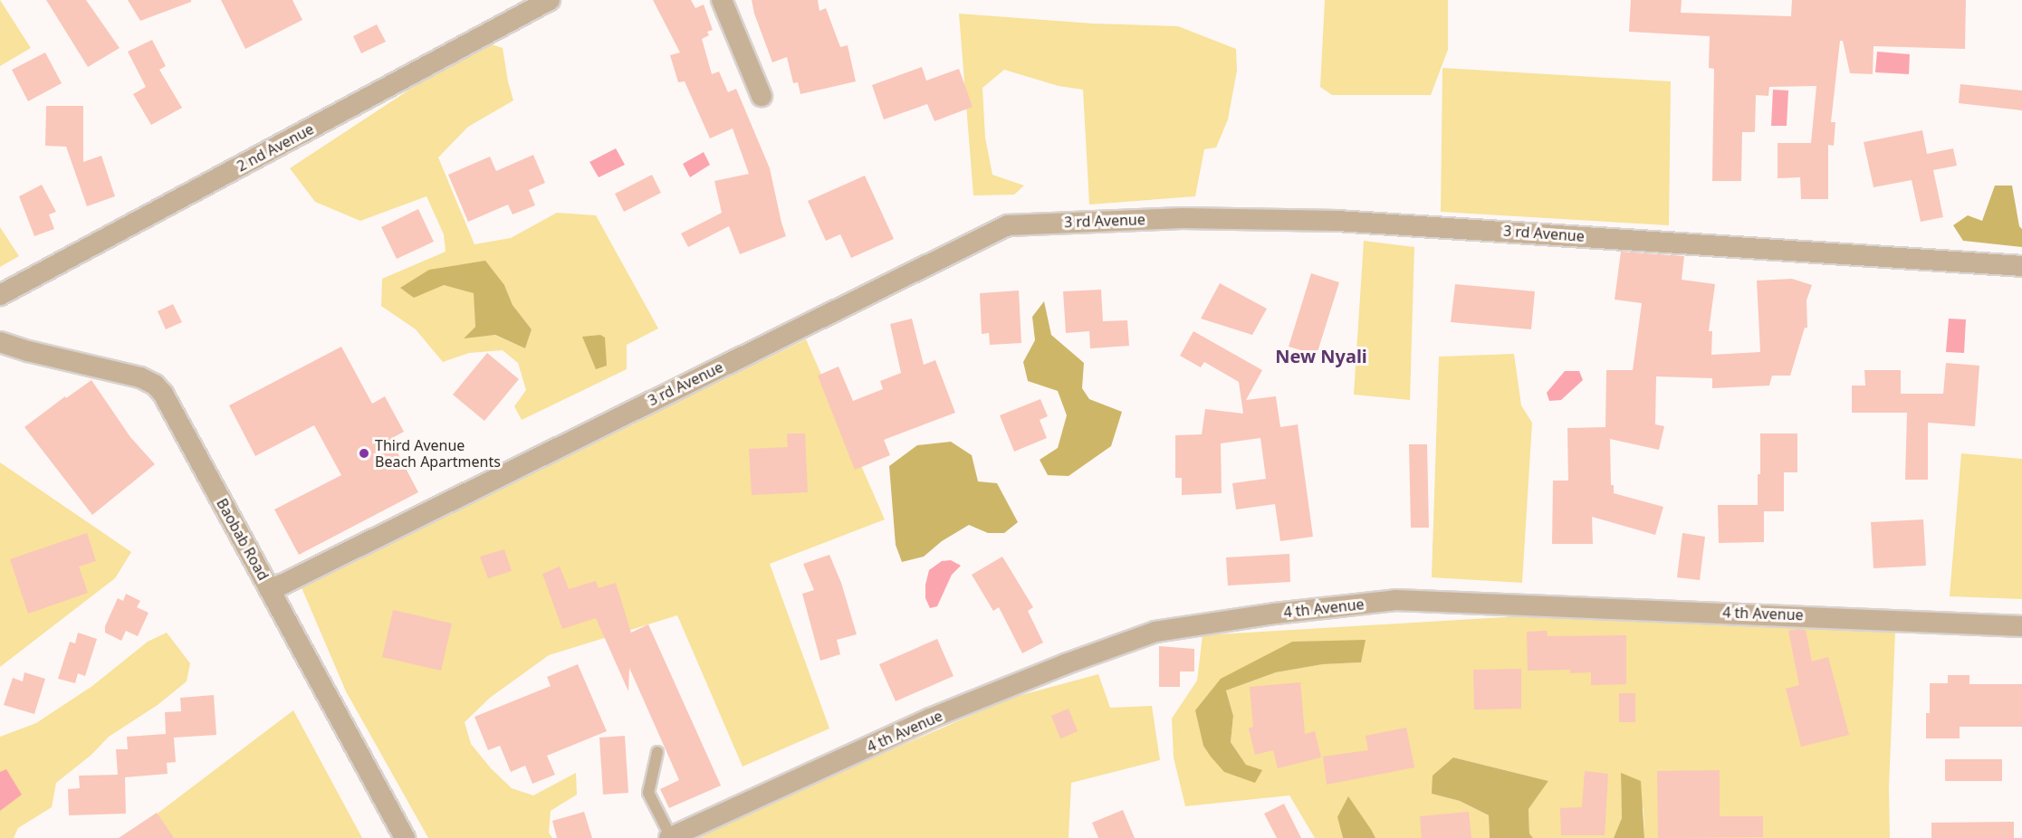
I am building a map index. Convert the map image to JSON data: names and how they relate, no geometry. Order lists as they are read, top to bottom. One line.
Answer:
{"streets":{"street":["2 nd Avenue","3 rd Avenue","Baobab Road","4 th Avenue"]},"crossings":[["3 rd Avenue","Baobab Road"]],"districts":["New Nyali"],"places":["Third Avenue Beach Apartments"]}
